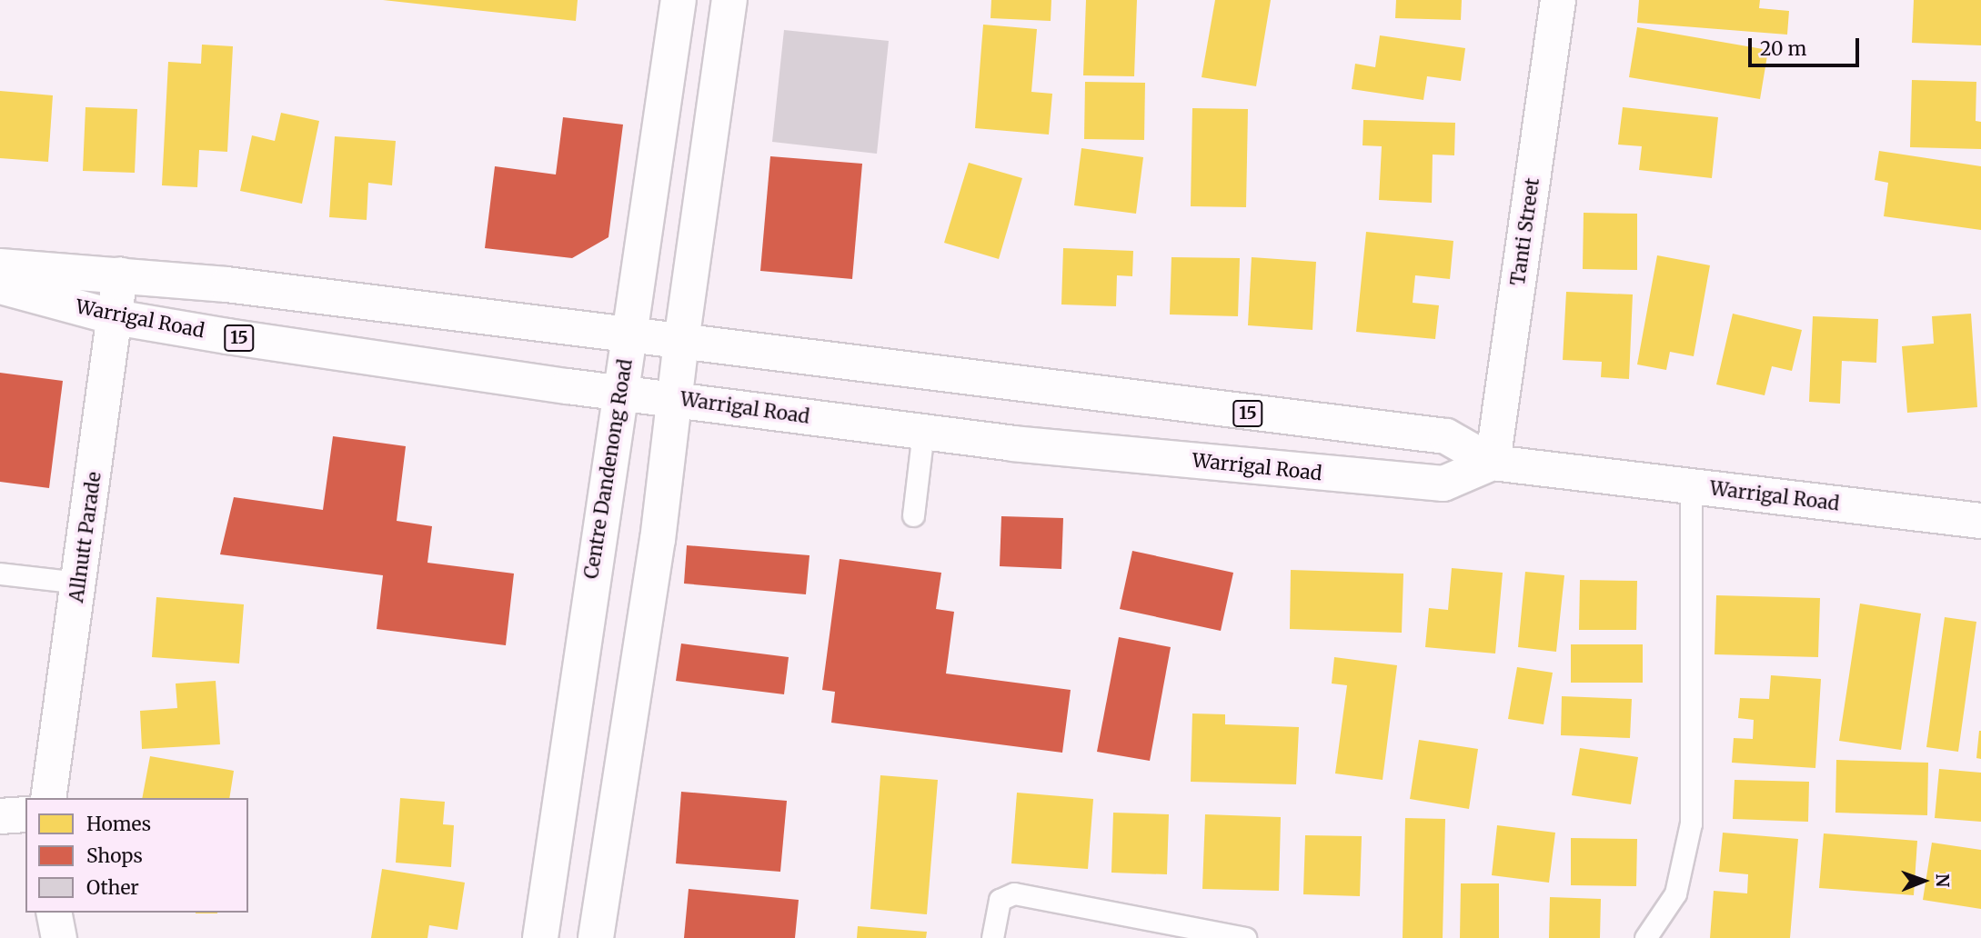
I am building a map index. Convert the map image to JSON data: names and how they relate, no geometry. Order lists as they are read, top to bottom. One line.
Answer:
{"streets":{"main road":["Tanti Street","Warrigal Road","15","Centre Dandenong Road","Allnutt Parade"]},"crossings":[["Tanti Street","Warrigal Road"],["Warrigal Road","Centre Dandenong Road"],["Warrigal Road","Allnutt Parade"]],"legend":["Homes","Shops","Other"],"scale_bar":"20 m","north":"right"}
